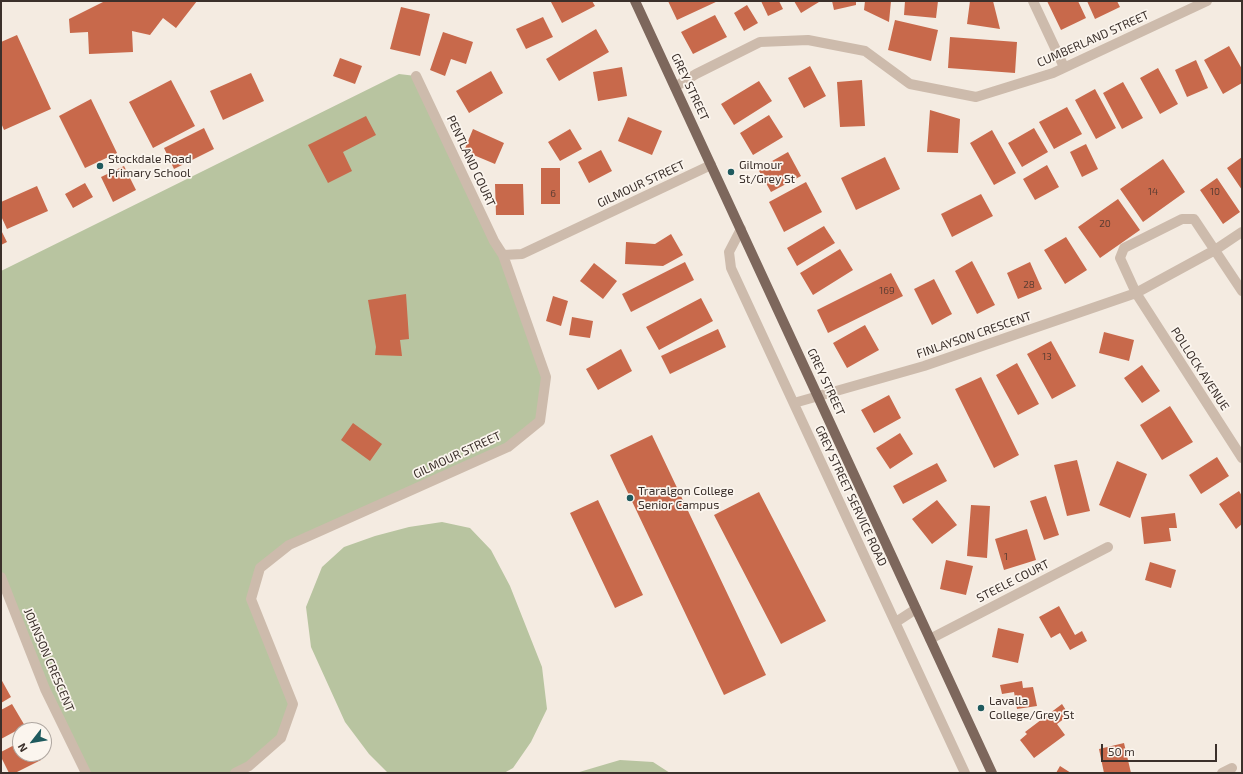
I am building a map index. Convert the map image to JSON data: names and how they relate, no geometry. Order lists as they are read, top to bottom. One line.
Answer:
{"streets":{"main road":["GREY STREET"],"street":["CUMBERLAND STREET","PENTLAND COURT","GILMOUR STREET","FINLAYSON CRESCENT","POLLOCK AVENUE","GREY STREET SERVICE ROAD","STEELE COURT","JOHNSON CRESCENT"]},"crossings":[["CUMBERLAND STREET","GREY STREET"],["GREY STREET","GILMOUR STREET"],["GREY STREET","FINLAYSON CRESCENT"],["GREY STREET","GREY STREET SERVICE ROAD"],["GREY STREET","STEELE COURT"],["PENTLAND COURT","GILMOUR STREET"],["FINLAYSON CRESCENT","POLLOCK AVENUE"],["FINLAYSON CRESCENT","GREY STREET SERVICE ROAD"]],"places":["Stockdale Road Primary School","Gilmour St/Grey St","Traralgon College Senior Campus","Lavalla College/Grey St"],"house_numbers":["14","10","6","20","28","169","13","1"],"scale_bar":"50 m","north":"bottom left"}
